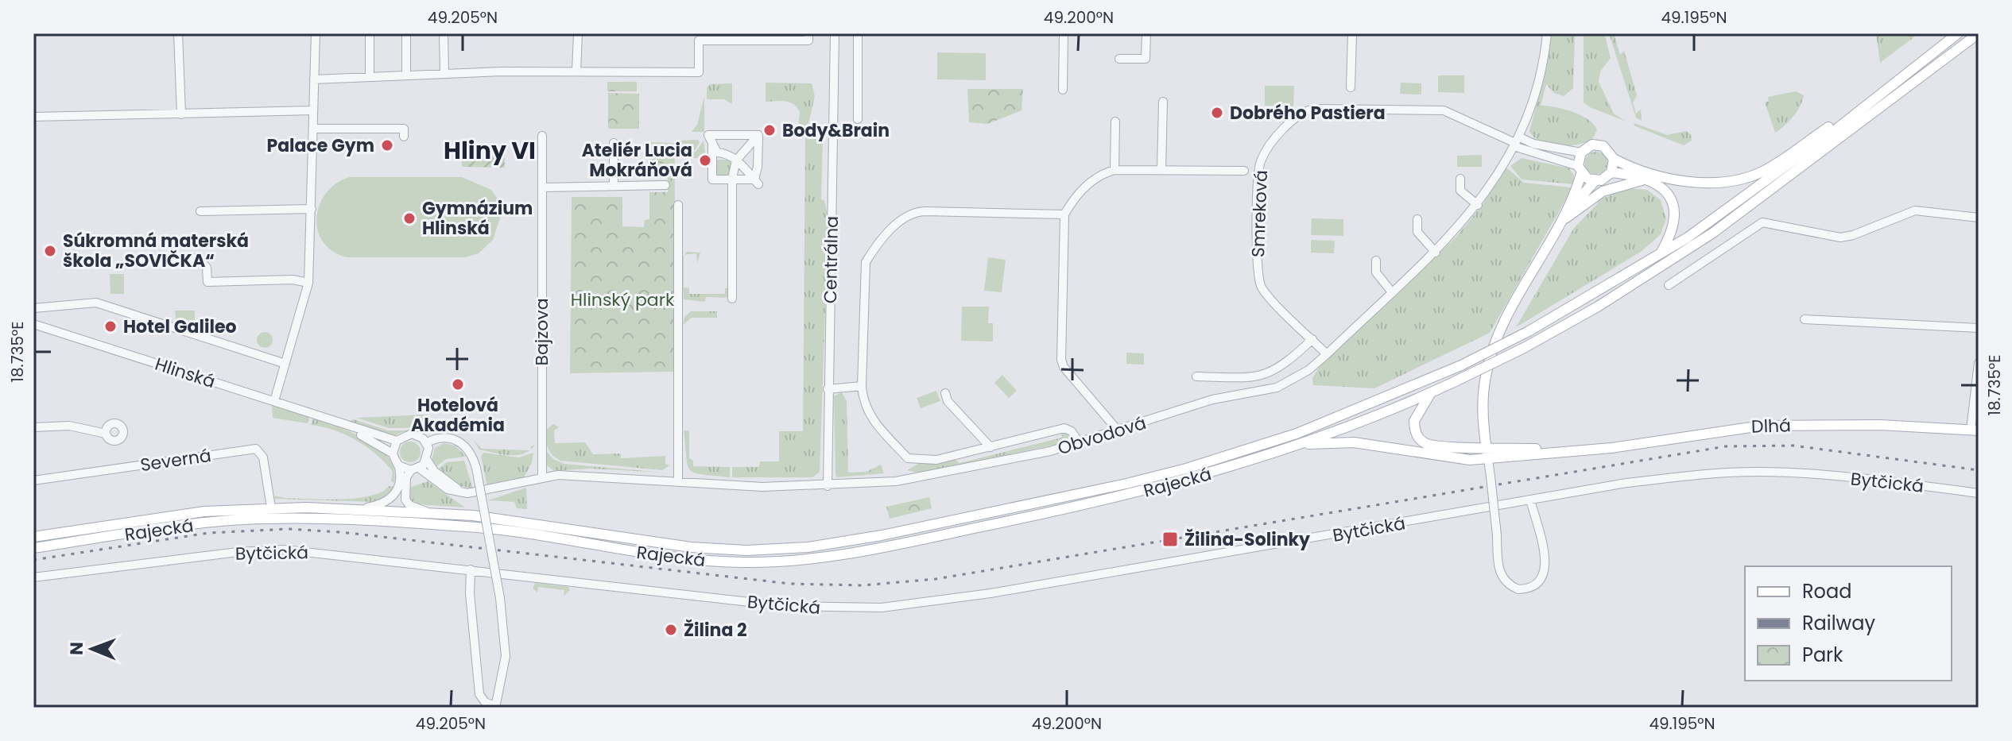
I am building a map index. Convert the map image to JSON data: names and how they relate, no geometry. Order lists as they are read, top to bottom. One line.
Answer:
{"streets":{"main road":["Dlhá","Rajecká"],"street":["Smreková","Centrálna","Bajzova","Hlinská","Obvodová","Severná","Bytčická"]},"crossings":[["Smreková","Obvodová"],["Centrálna","Obvodová"],["Bajzova","Obvodová"],["Hlinská","Obvodová"],["Severná","Rajecká"]],"districts":["Hliny VI"],"parks":["Hlinský park"],"places":{"other":["Dobrého Pastiera","Body&Brain","Palace Gym","Ateliér Lucia Mokráňová","Gymnázium Hlinská","Súkromná materská škola „SOVIČKA“","Hotel Galileo","Hotelová Akadémia","Žilina 2"],"transit":["Žilina-Solinky"]},"legend":["Road","Railway","Park"],"north":"left","coordinates":["49.205°N","49.200°N","49.195°N","18.735°E"]}
